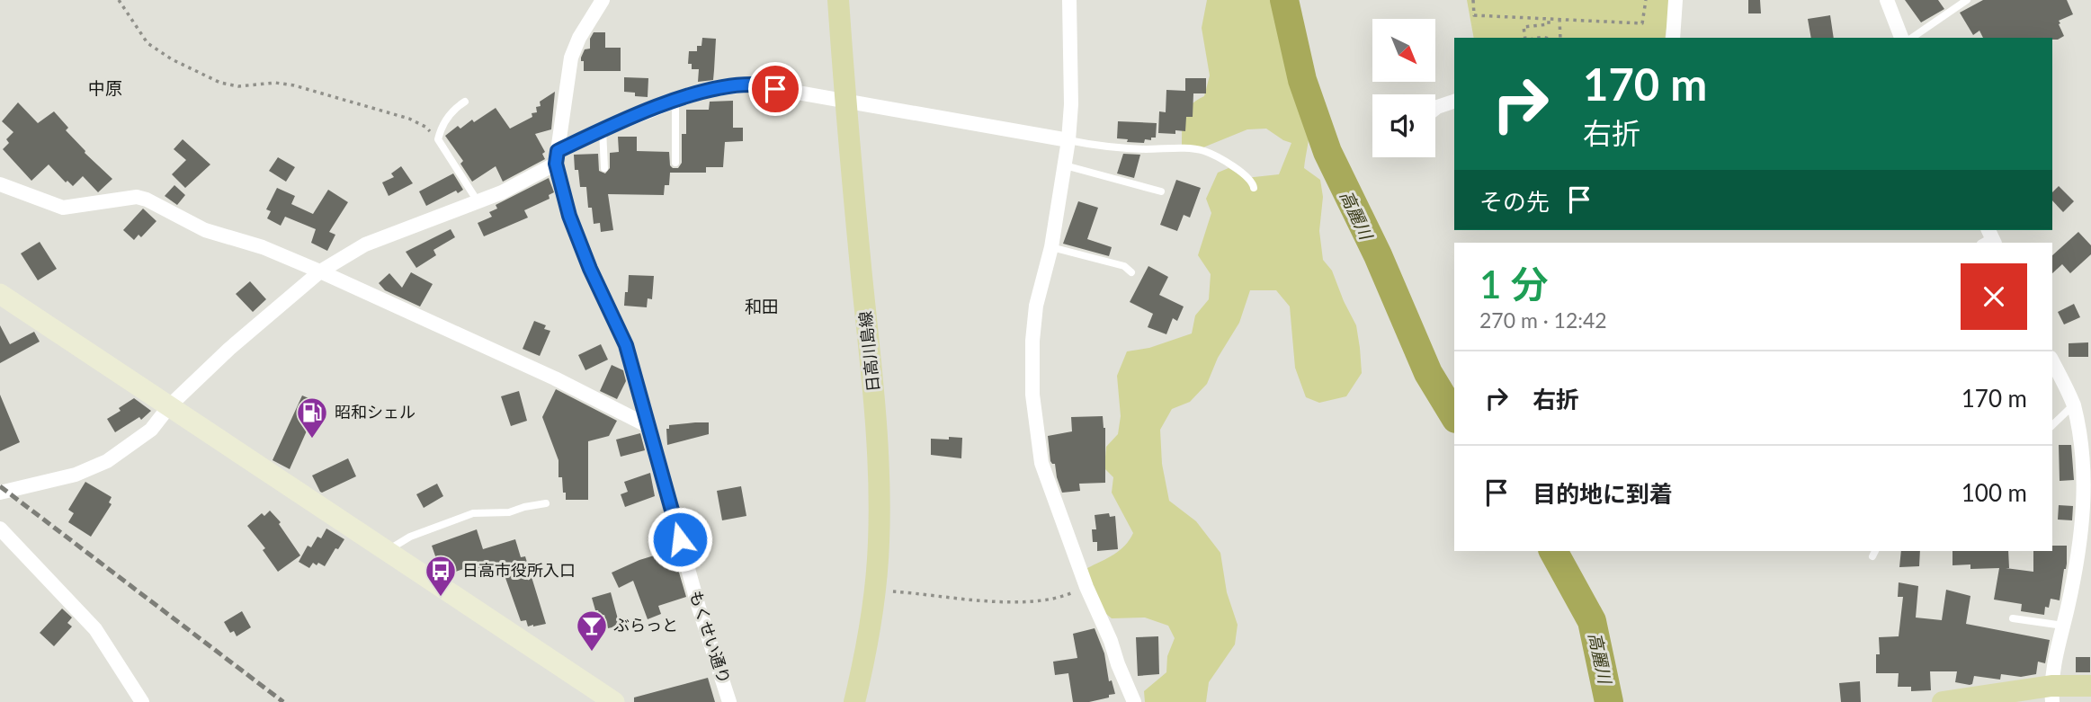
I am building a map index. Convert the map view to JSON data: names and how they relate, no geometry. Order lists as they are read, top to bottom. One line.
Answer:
{"streets":{"main road":["日高川島線"],"street":["もくせい通り"]},"districts":["中原","和田"],"water":["高麗川"],"places":{"fuel station":["昭和シェル"],"bus stop":["日高市役所入口"],"bar":["ぶらっと"]},"north":"bottom right","page":{"turn":["170 m","右折"],"then":"その先","heading":["1 分","270 m · 12:42"],"list":[{"name":"右折","value":"170 m"},{"name":"目的地に到着","value":"100 m"}]}}
